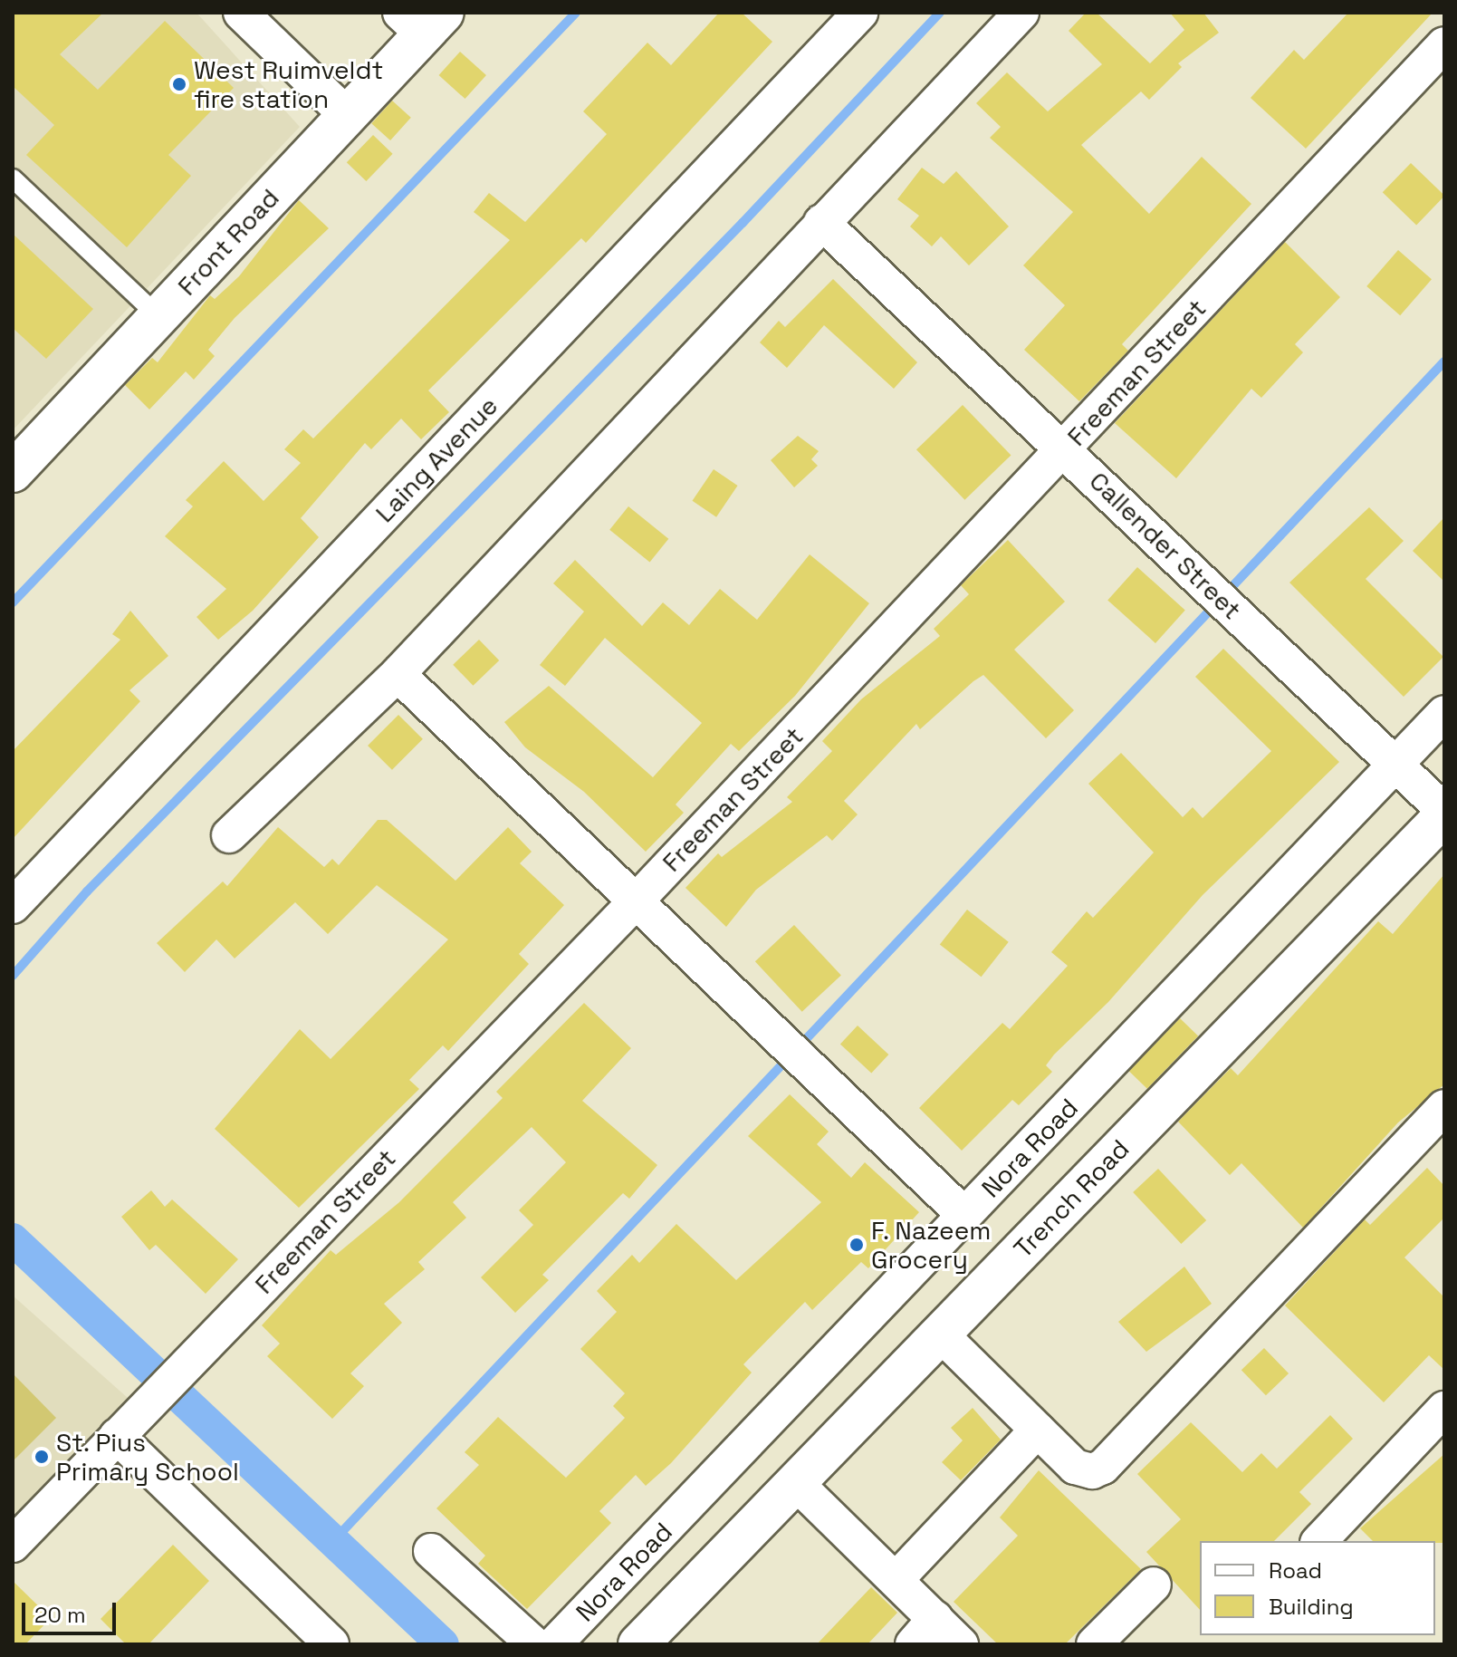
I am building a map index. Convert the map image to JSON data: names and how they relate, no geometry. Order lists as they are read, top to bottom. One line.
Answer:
{"streets":{"street":["Front Road","Freeman Street","Laing Avenue","Callender Street","Nora Road","Trench Road"]},"crossings":[["Freeman Street","Callender Street"],["Callender Street","Nora Road"],["Callender Street","Trench Road"]],"places":["West Ruimveldt fire station","F. Nazeem Grocery","St. Pius Primary School"],"legend":["Road","Building"],"scale_bar":"20 m"}
